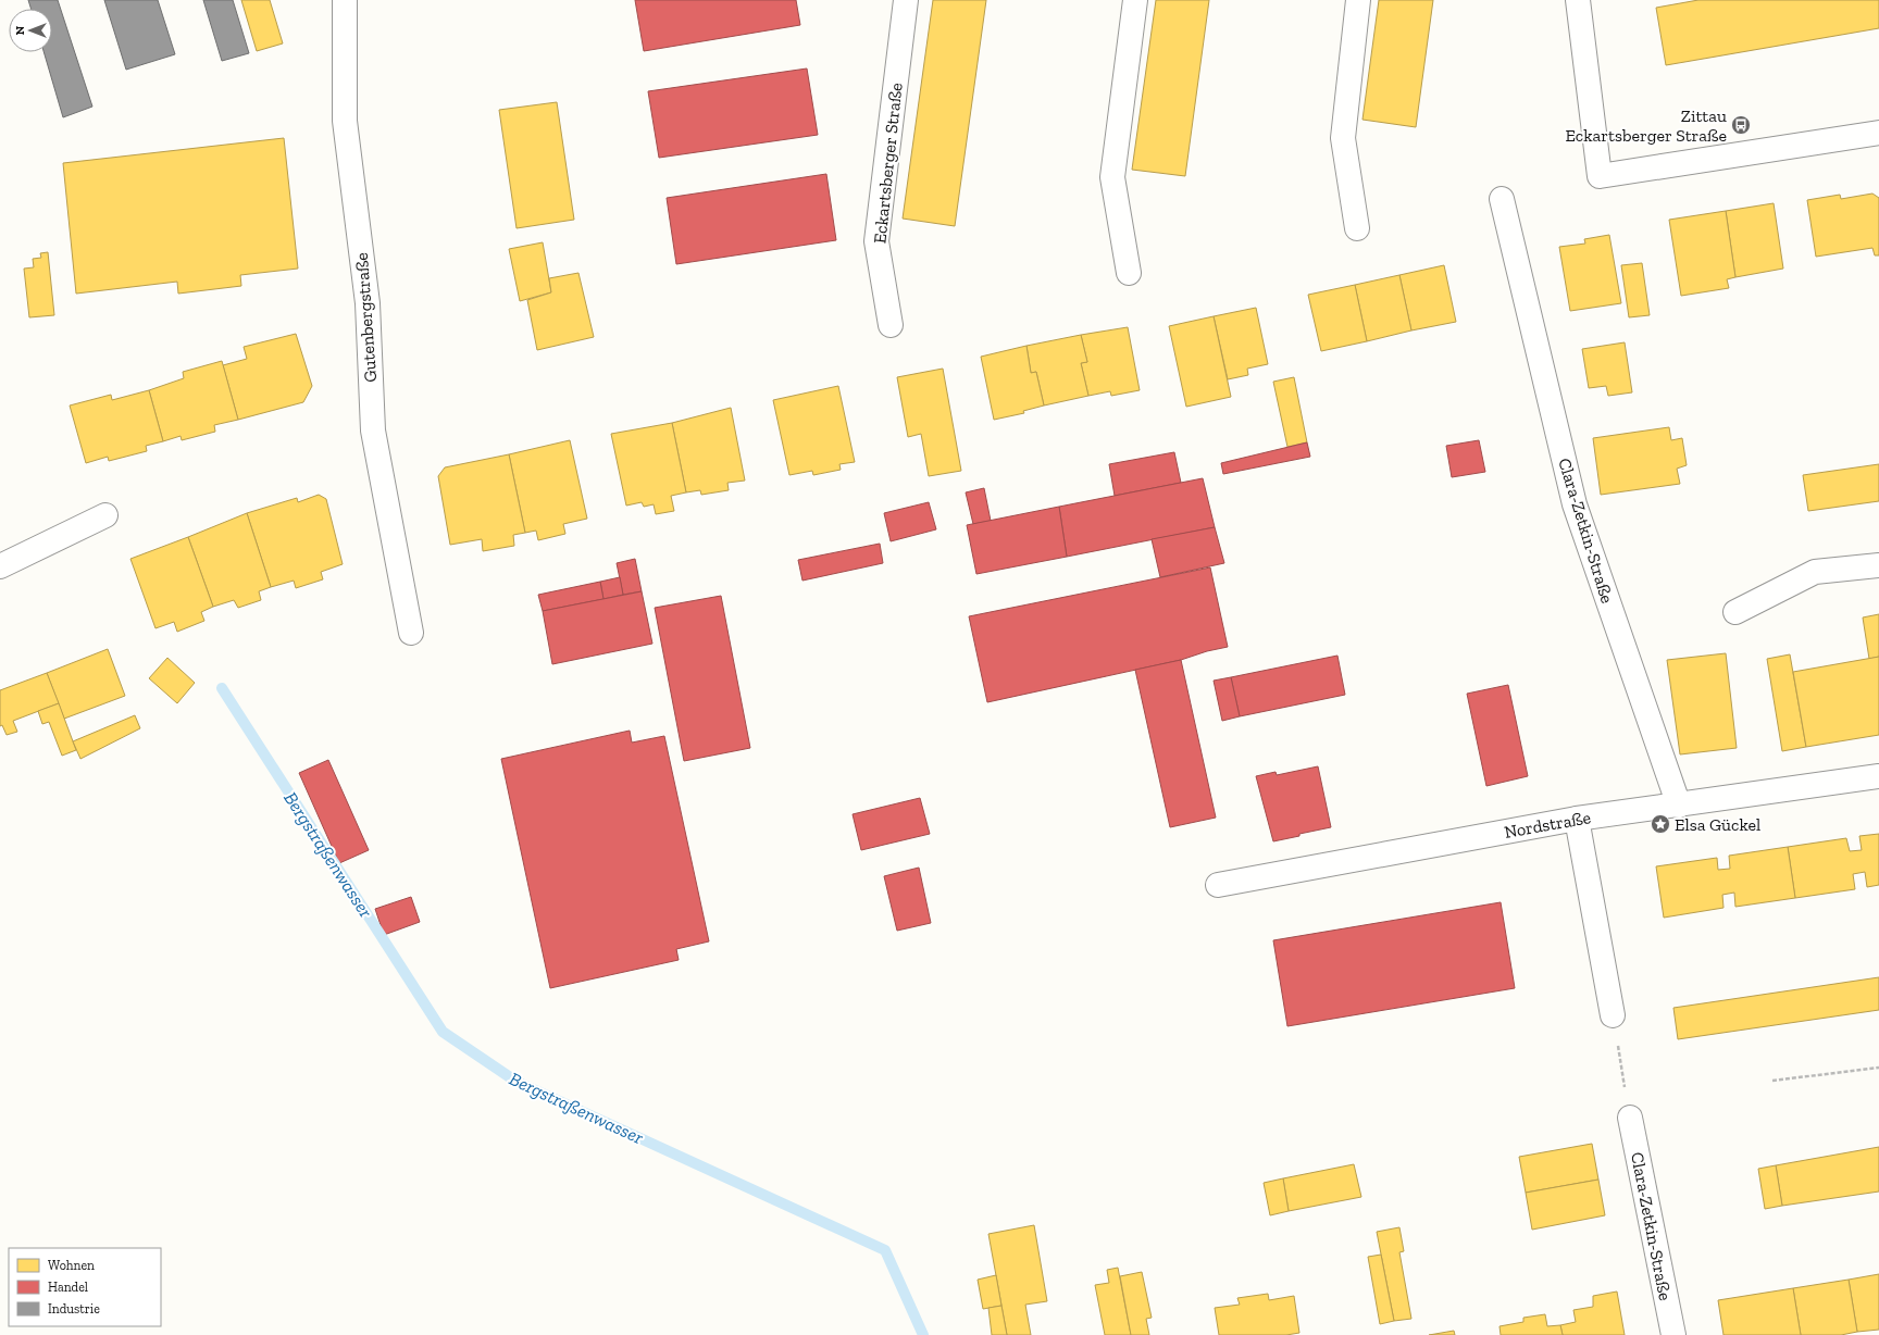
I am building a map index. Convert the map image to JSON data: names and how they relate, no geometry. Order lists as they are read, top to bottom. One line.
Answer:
{"streets":{"street":["Eckartsberger Straße","Gutenbergstraße","Clara-Zetkin-Straße","Nordstraße"]},"crossings":[["Clara-Zetkin-Straße","Nordstraße"]],"water":["Bergstraßenwasser"],"places":{"bus stop":["Zittau Eckartsberger Straße"],"place":["Elsa Gückel"]},"legend":["Wohnen","Handel","Industrie"],"north":"left"}
